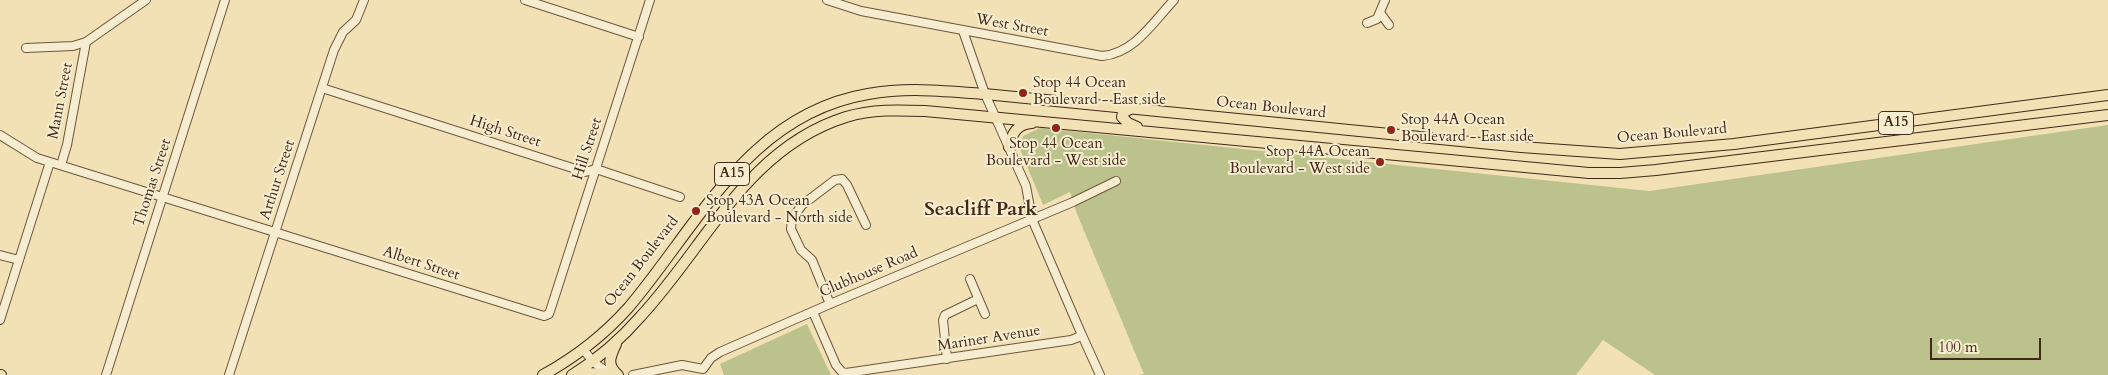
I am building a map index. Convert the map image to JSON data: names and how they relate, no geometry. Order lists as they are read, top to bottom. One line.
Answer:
{"streets":{"main road":["Ocean Boulevard","A15"],"street":["West Street","Mann Street","High Street","Hill Street","Arthur Street","Thomas Street","Albert Street","Clubhouse Road","Mariner Avenue"]},"crossings":[["High Street","Hill Street"],["High Street","Arthur Street"],["Hill Street","Albert Street"],["Arthur Street","Albert Street"],["Clubhouse Road","Mariner Avenue"]],"districts":["Seacliff Park"],"places":["Stop 44 Ocean Boulevard - East side","Stop 44 Ocean Boulevard - West side","Stop 44A Ocean Boulevard - East side","Stop 44A Ocean Boulevard - West side","Stop 43A Ocean Boulevard - North side"],"scale_bar":"100 m"}
